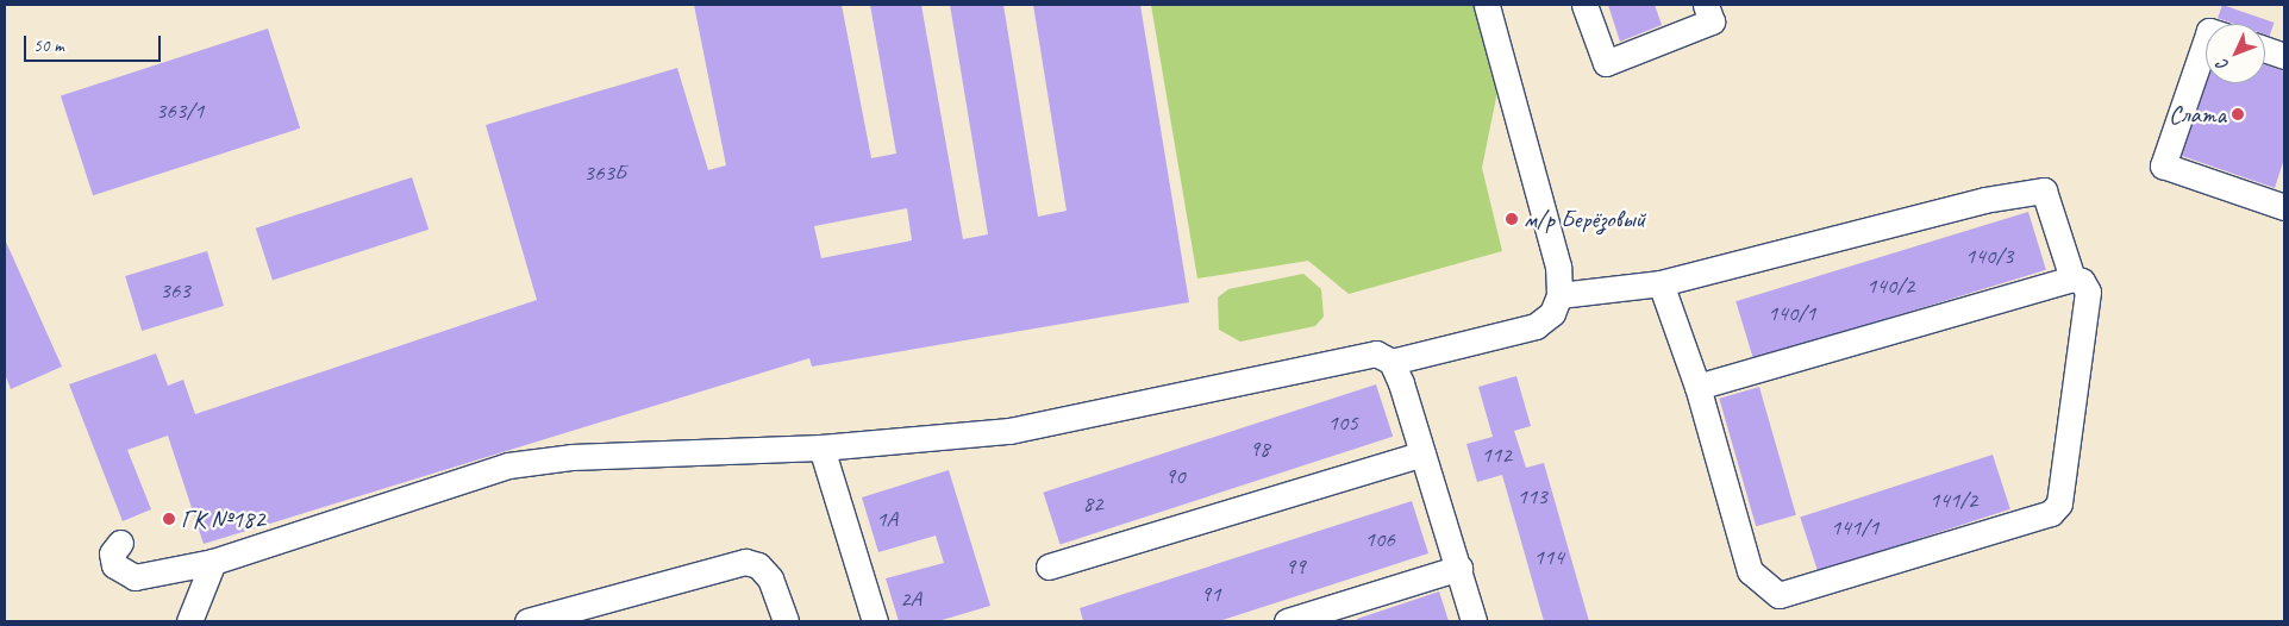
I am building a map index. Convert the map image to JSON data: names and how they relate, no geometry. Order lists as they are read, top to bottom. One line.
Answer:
{"places":["Слата","м/р Берёзовый","ГК №182"],"house_numbers":["363/1","363Б","140/3","140/2","363","140/1","105","98","112","90","113","141/2","82","1А","141/1","106","114","99","91","2А"],"scale_bar":"50 m","north":"bottom left"}
